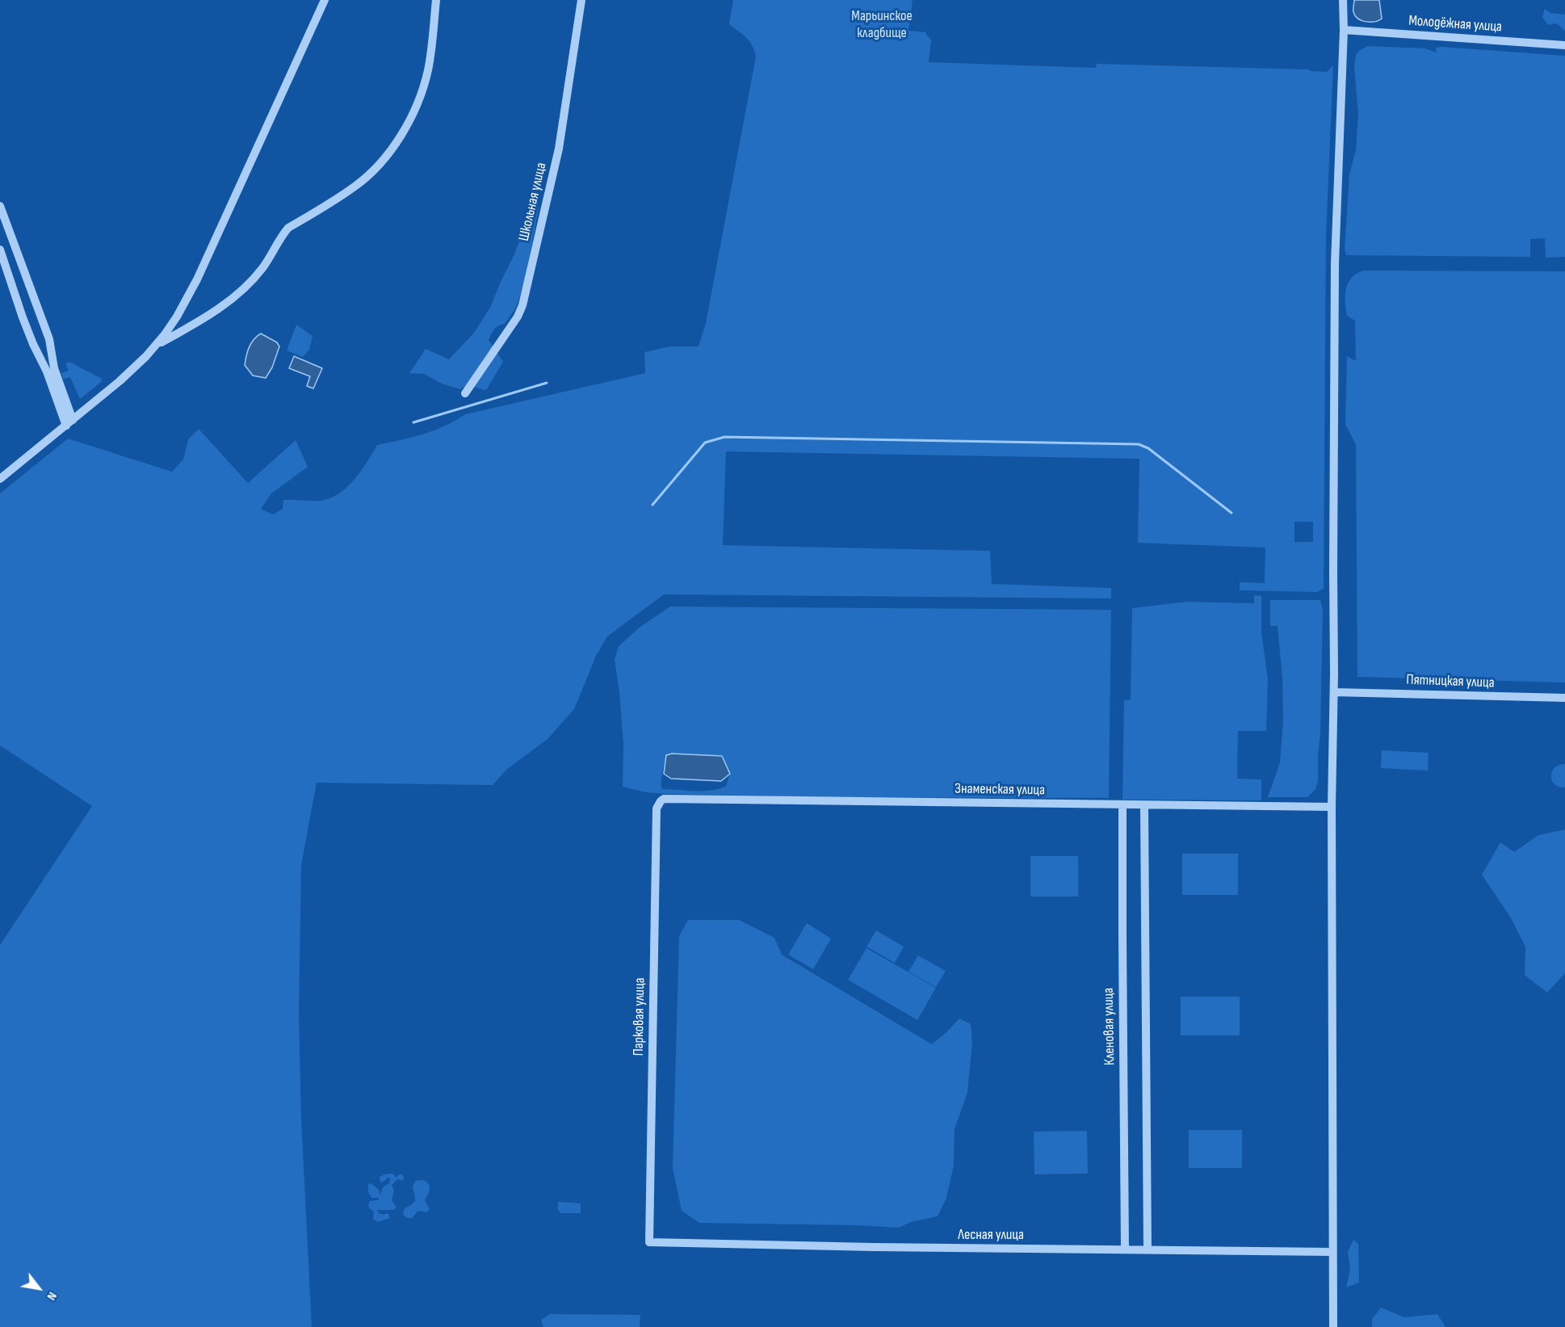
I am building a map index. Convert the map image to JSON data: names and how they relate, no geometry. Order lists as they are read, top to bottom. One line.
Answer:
{"streets":{"street":["Молодёжная улица","Школьная улица","Пятницкая улица","Знаменская улица","Парковая улица","Кленовая улица","Лесная улица"]},"crossings":[["Знаменская улица","Парковая улица"],["Знаменская улица","Кленовая улица"],["Парковая улица","Лесная улица"],["Кленовая улица","Лесная улица"]],"parks":["Марьинское кладбище"],"north":"bottom right"}
